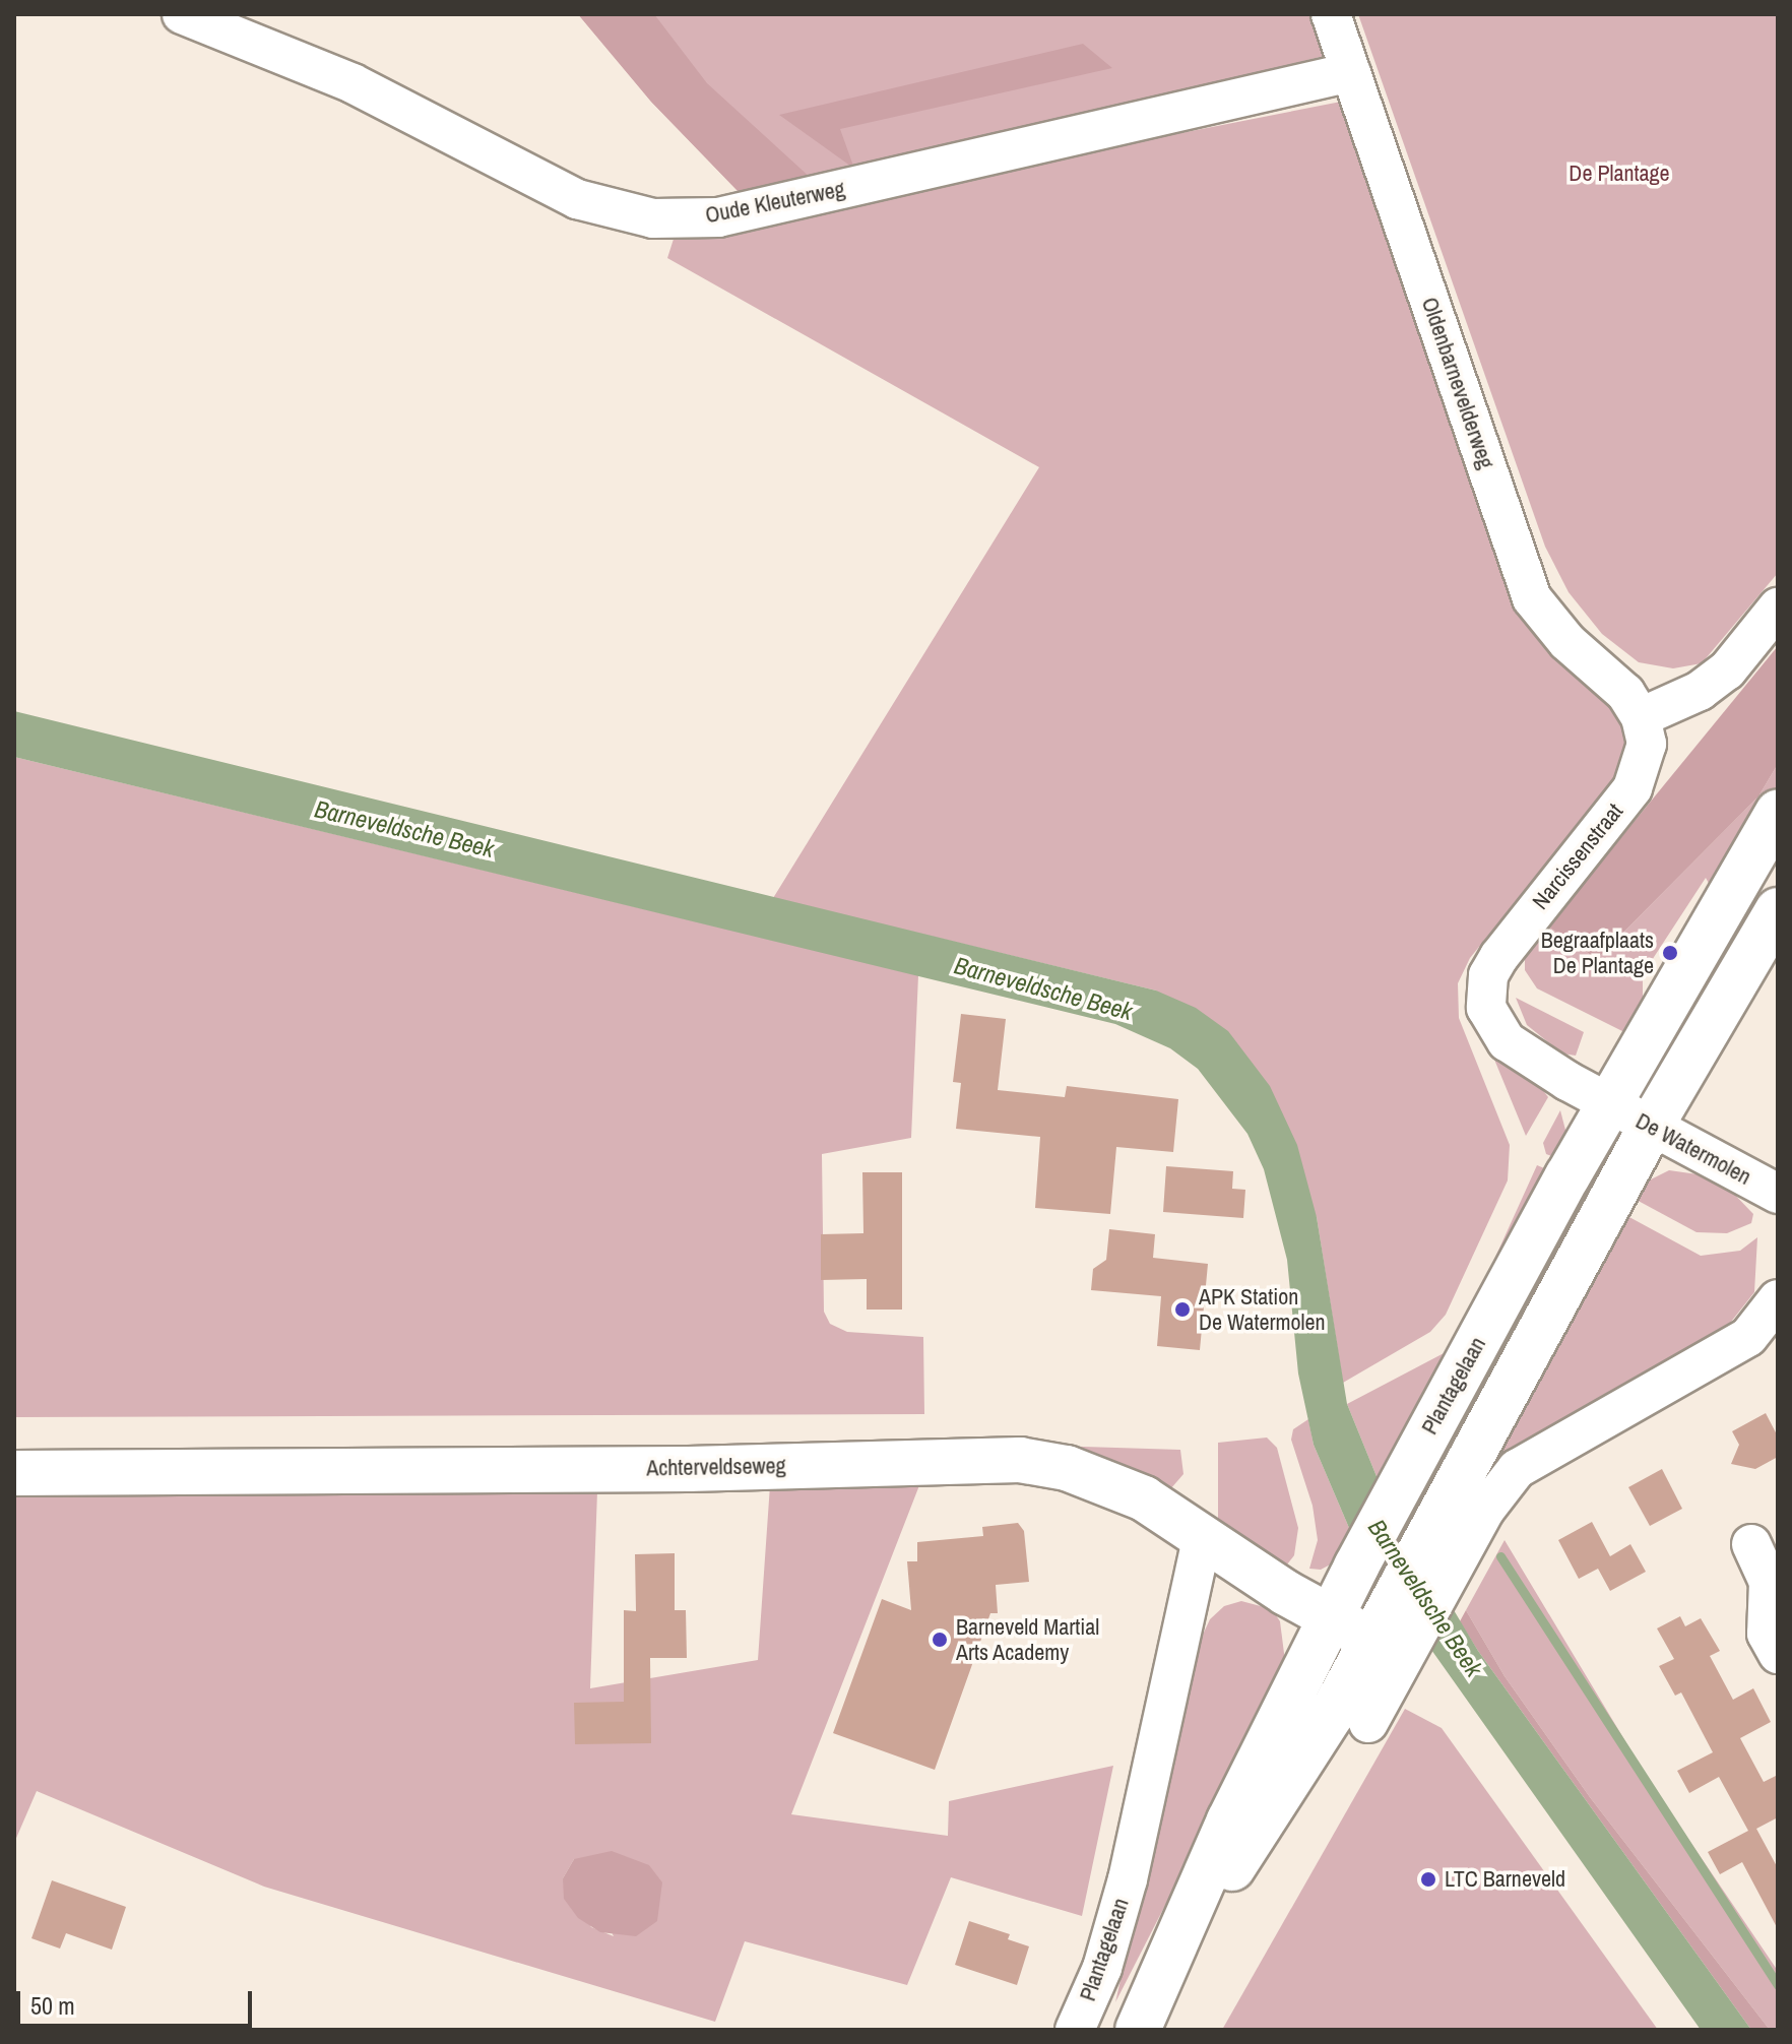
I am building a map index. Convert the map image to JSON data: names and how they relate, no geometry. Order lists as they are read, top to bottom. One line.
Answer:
{"streets":{"main road":["Plantagelaan","Achterveldseweg"],"street":["Oude Kleuterweg","Oldenbarnevelderweg","Narcissenstraat","De Watermolen"]},"crossings":[["Oude Kleuterweg","Oldenbarnevelderweg"],["Oldenbarnevelderweg","Narcissenstraat"],["Narcissenstraat","De Watermolen"],["Narcissenstraat","Plantagelaan"],["De Watermolen","Plantagelaan"],["Plantagelaan","Achterveldseweg"]],"water":["Barneveldsche Beek"],"parks":["De Plantage"],"places":["Begraafplaats De Plantage","APK Station De Watermolen","Barneveld Martial Arts Academy","LTC Barneveld"],"scale_bar":"50 m"}
